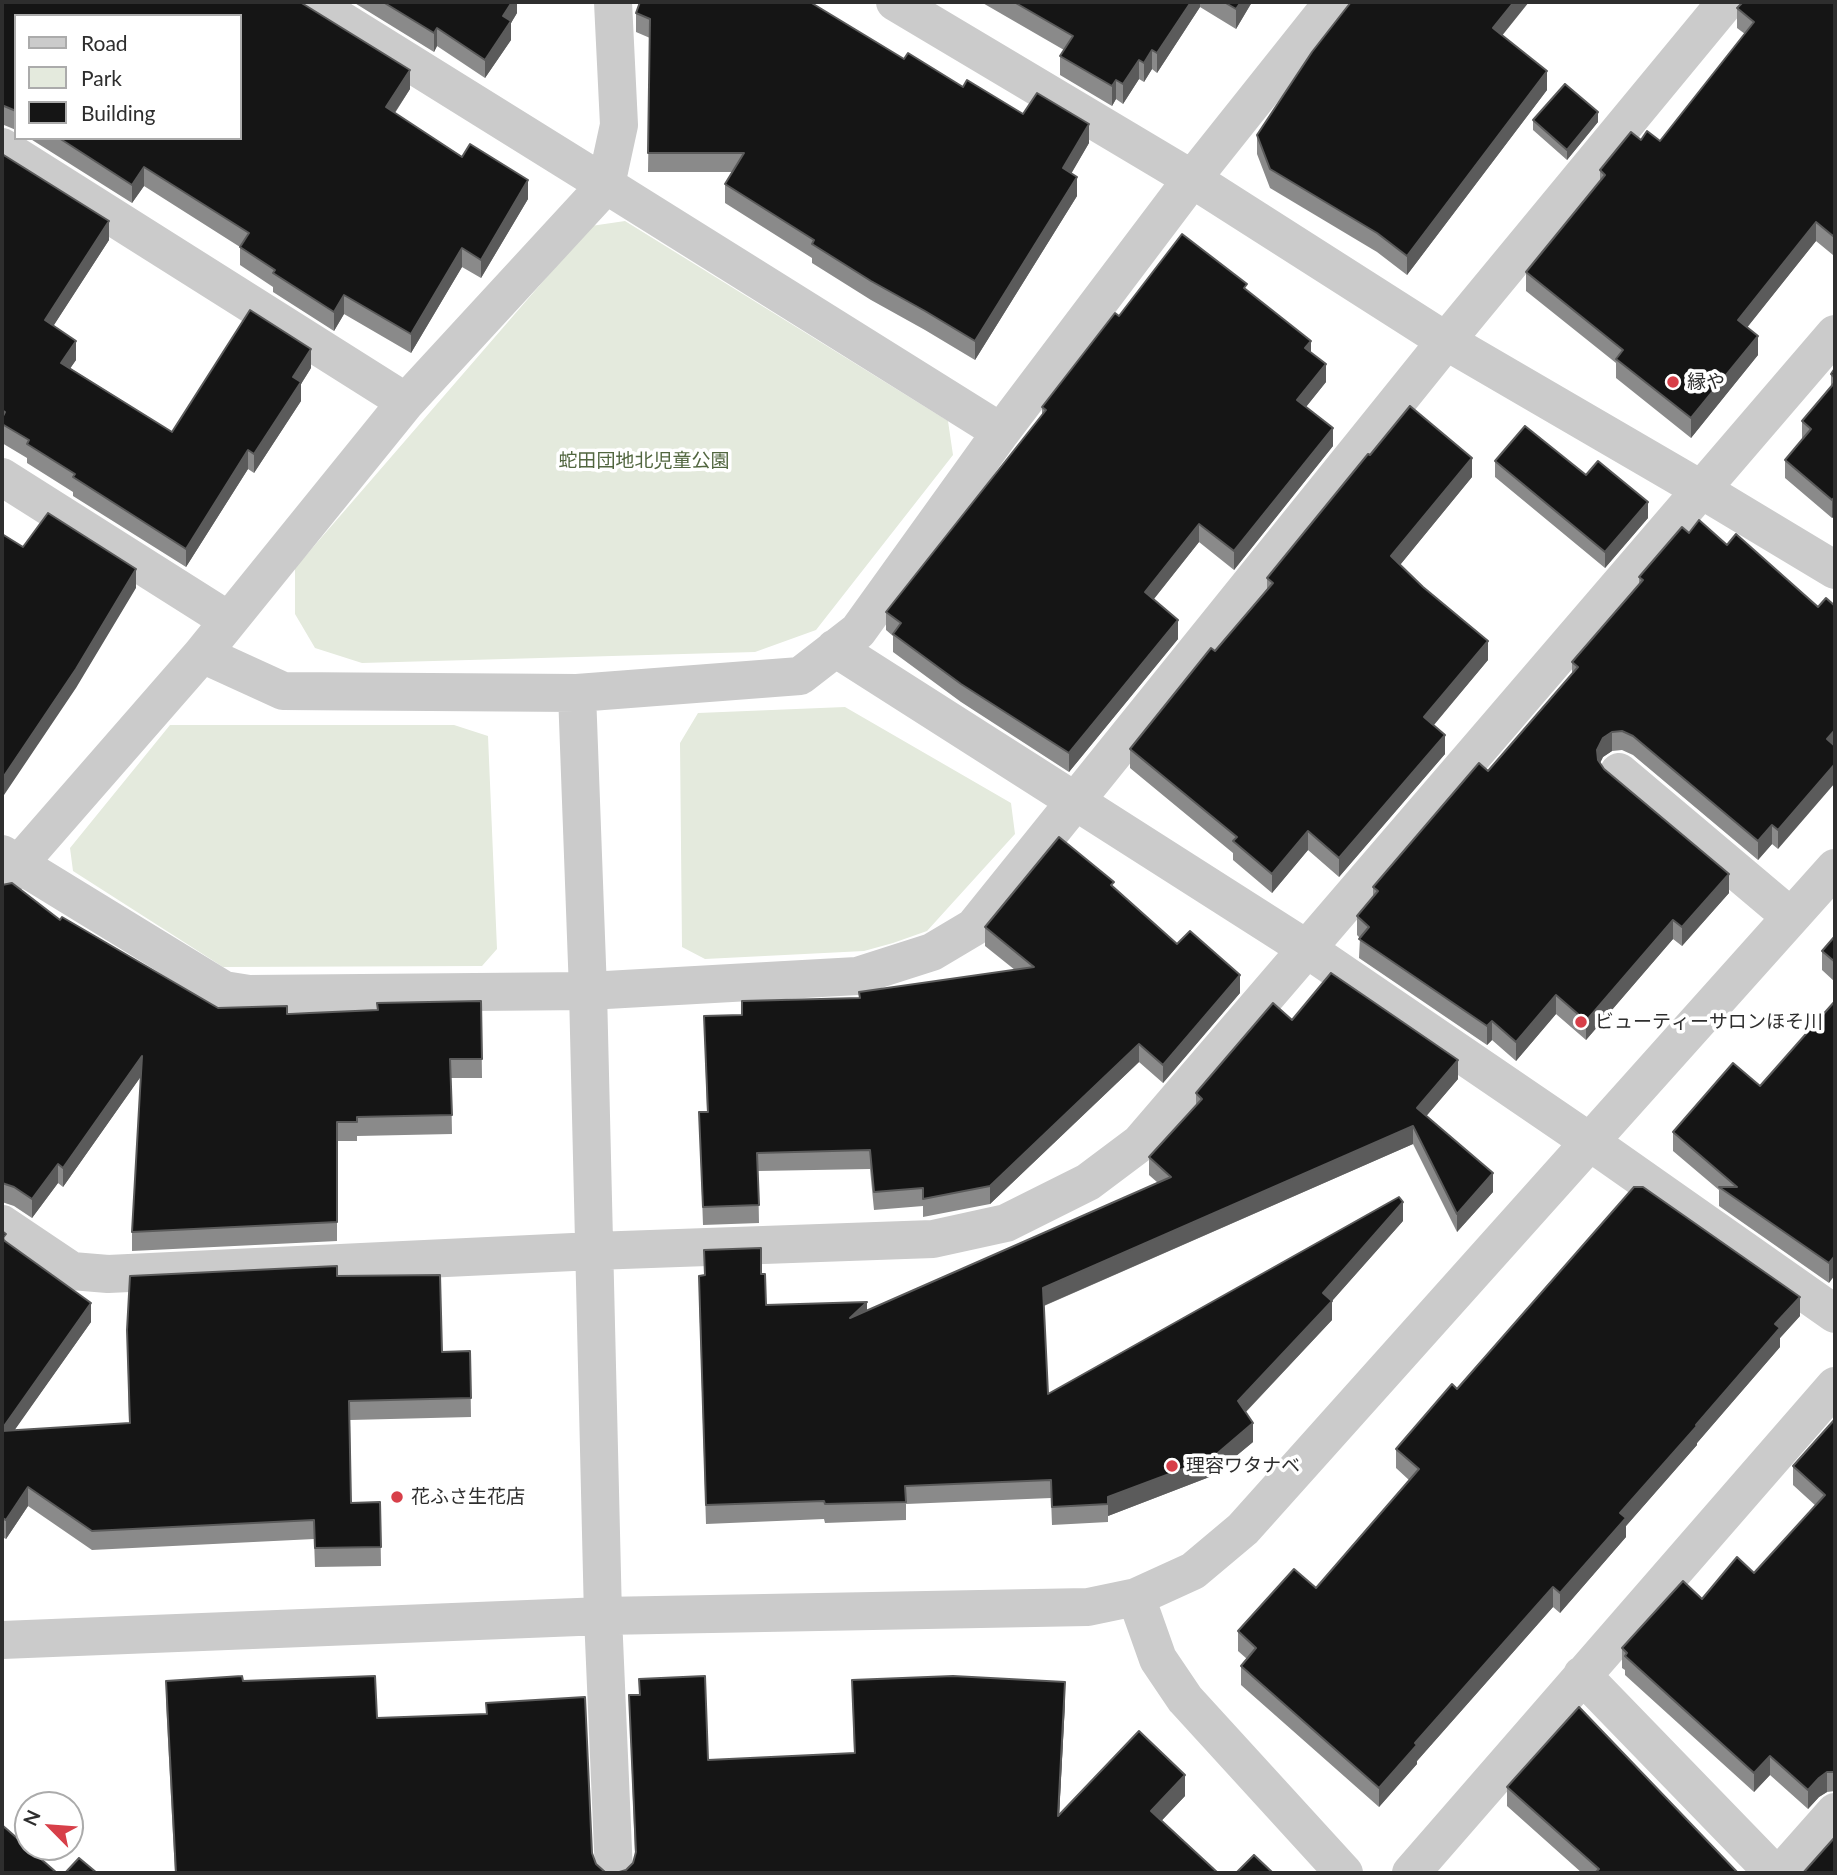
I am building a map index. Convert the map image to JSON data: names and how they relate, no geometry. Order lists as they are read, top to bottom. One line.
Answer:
{"parks":["蛇田団地北児童公園"],"places":["縁や","ビューティーサロンほそ川","理容ワタナベ","花ふさ生花店"],"legend":["Road","Park","Building"],"north":"top left"}
